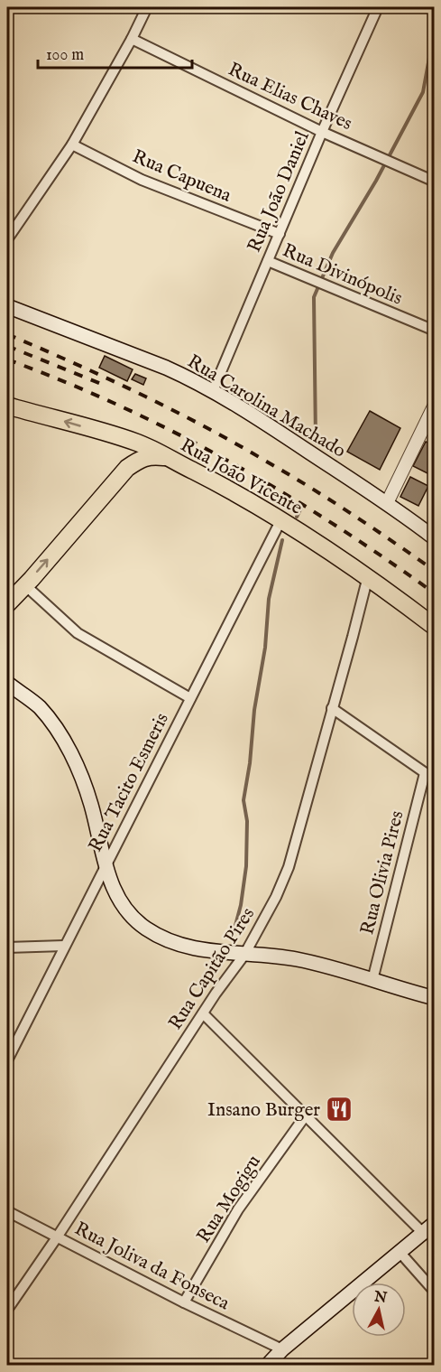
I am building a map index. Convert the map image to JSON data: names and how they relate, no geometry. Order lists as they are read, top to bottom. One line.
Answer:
{"streets":{"main road":["Rua Carolina Machado","Rua João Vicente"],"street":["Rua Elias Chaves","Rua Capuena","Rua João Daniel","Rua Divinópolis","Rua Tacito Esmeris","Rua Olivia Pires","Rua Capitão Pires","Rua Mogigu","Rua Joliva da Fonseca"]},"crossings":[["Rua Elias Chaves","Rua João Daniel"],["Rua Capuena","Rua João Daniel"],["Rua João Daniel","Rua Divinópolis"],["Rua João Daniel","Rua Carolina Machado"],["Rua João Vicente","Rua Tacito Esmeris"],["Rua João Vicente","Rua Capitão Pires"],["Rua Capitão Pires","Rua Joliva da Fonseca"],["Rua Mogigu","Rua Joliva da Fonseca"]],"places":{"restaurant":["Insano Burger"]},"scale_bar":"100 m","north":"top"}
